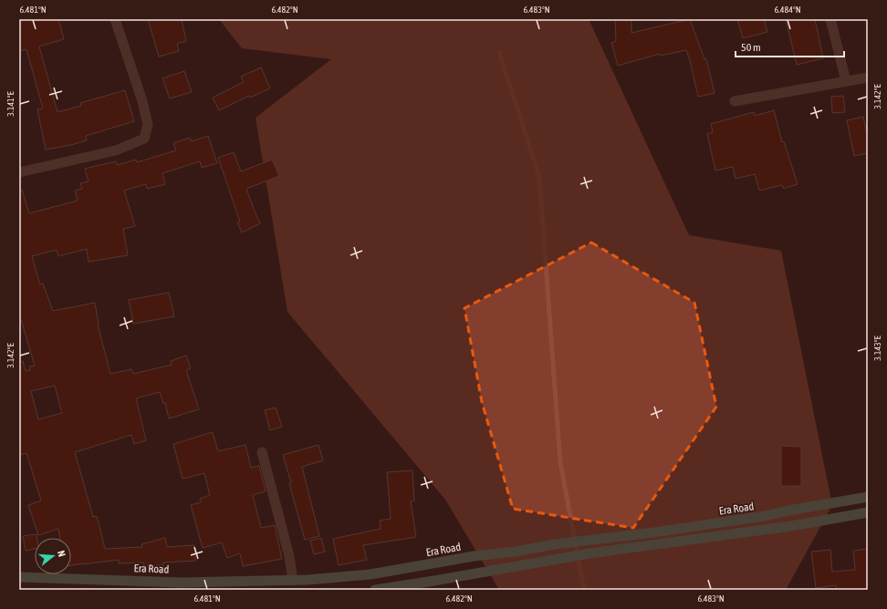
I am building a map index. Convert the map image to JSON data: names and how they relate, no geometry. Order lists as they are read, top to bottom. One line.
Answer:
{"streets":{"main road":["Era Road"]},"scale_bar":"50 m","north":"right","coordinates":["6.481°N","6.482°N","6.483°N","6.484°N","3.142°E","3.141°E","3.143°E"]}
